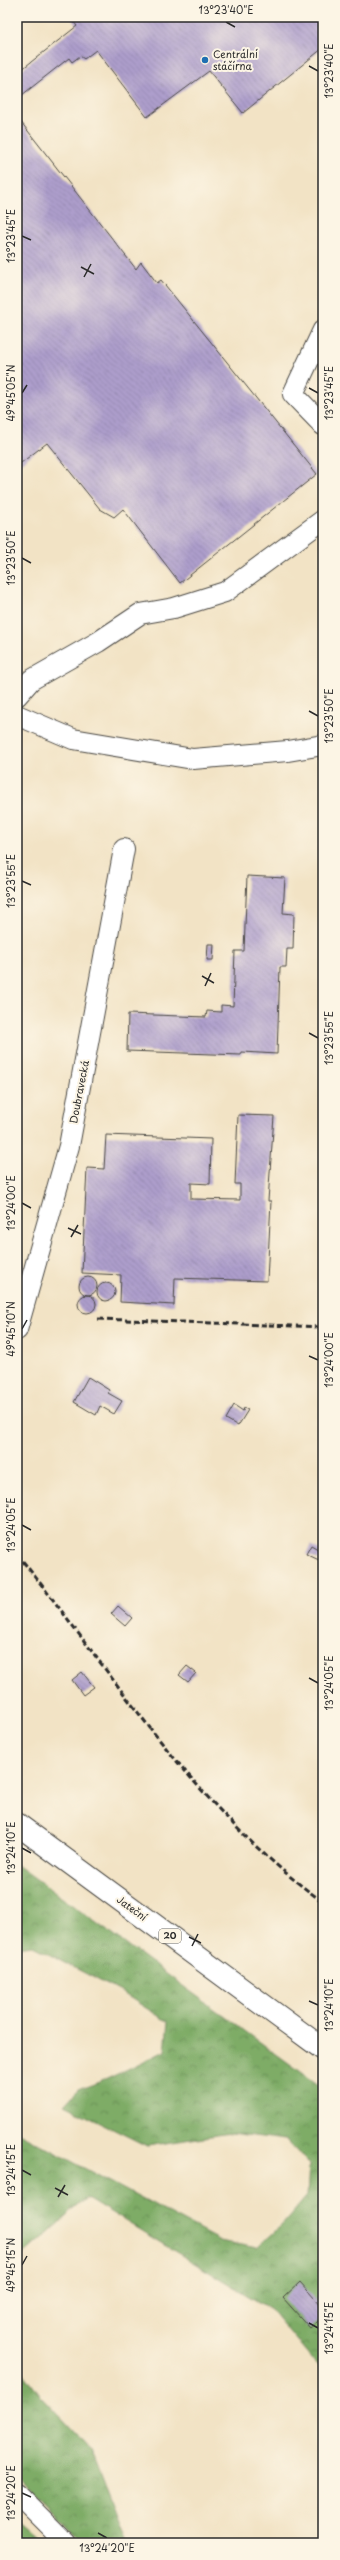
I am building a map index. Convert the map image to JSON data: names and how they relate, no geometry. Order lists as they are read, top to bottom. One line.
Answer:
{"streets":{"main road":["Jateční","20"],"street":["Doubravecká"]},"places":["Centrální stáčírna"],"coordinates":["13°23'40\"E","13°23'45\"E","49°45'05\"N","13°23'50\"E","13°23'55\"E","13°24'00\"E","49°45'10\"N","13°24'05\"E","13°24'10\"E","13°24'15\"E","49°45'15\"N","13°24'20\"E"]}
